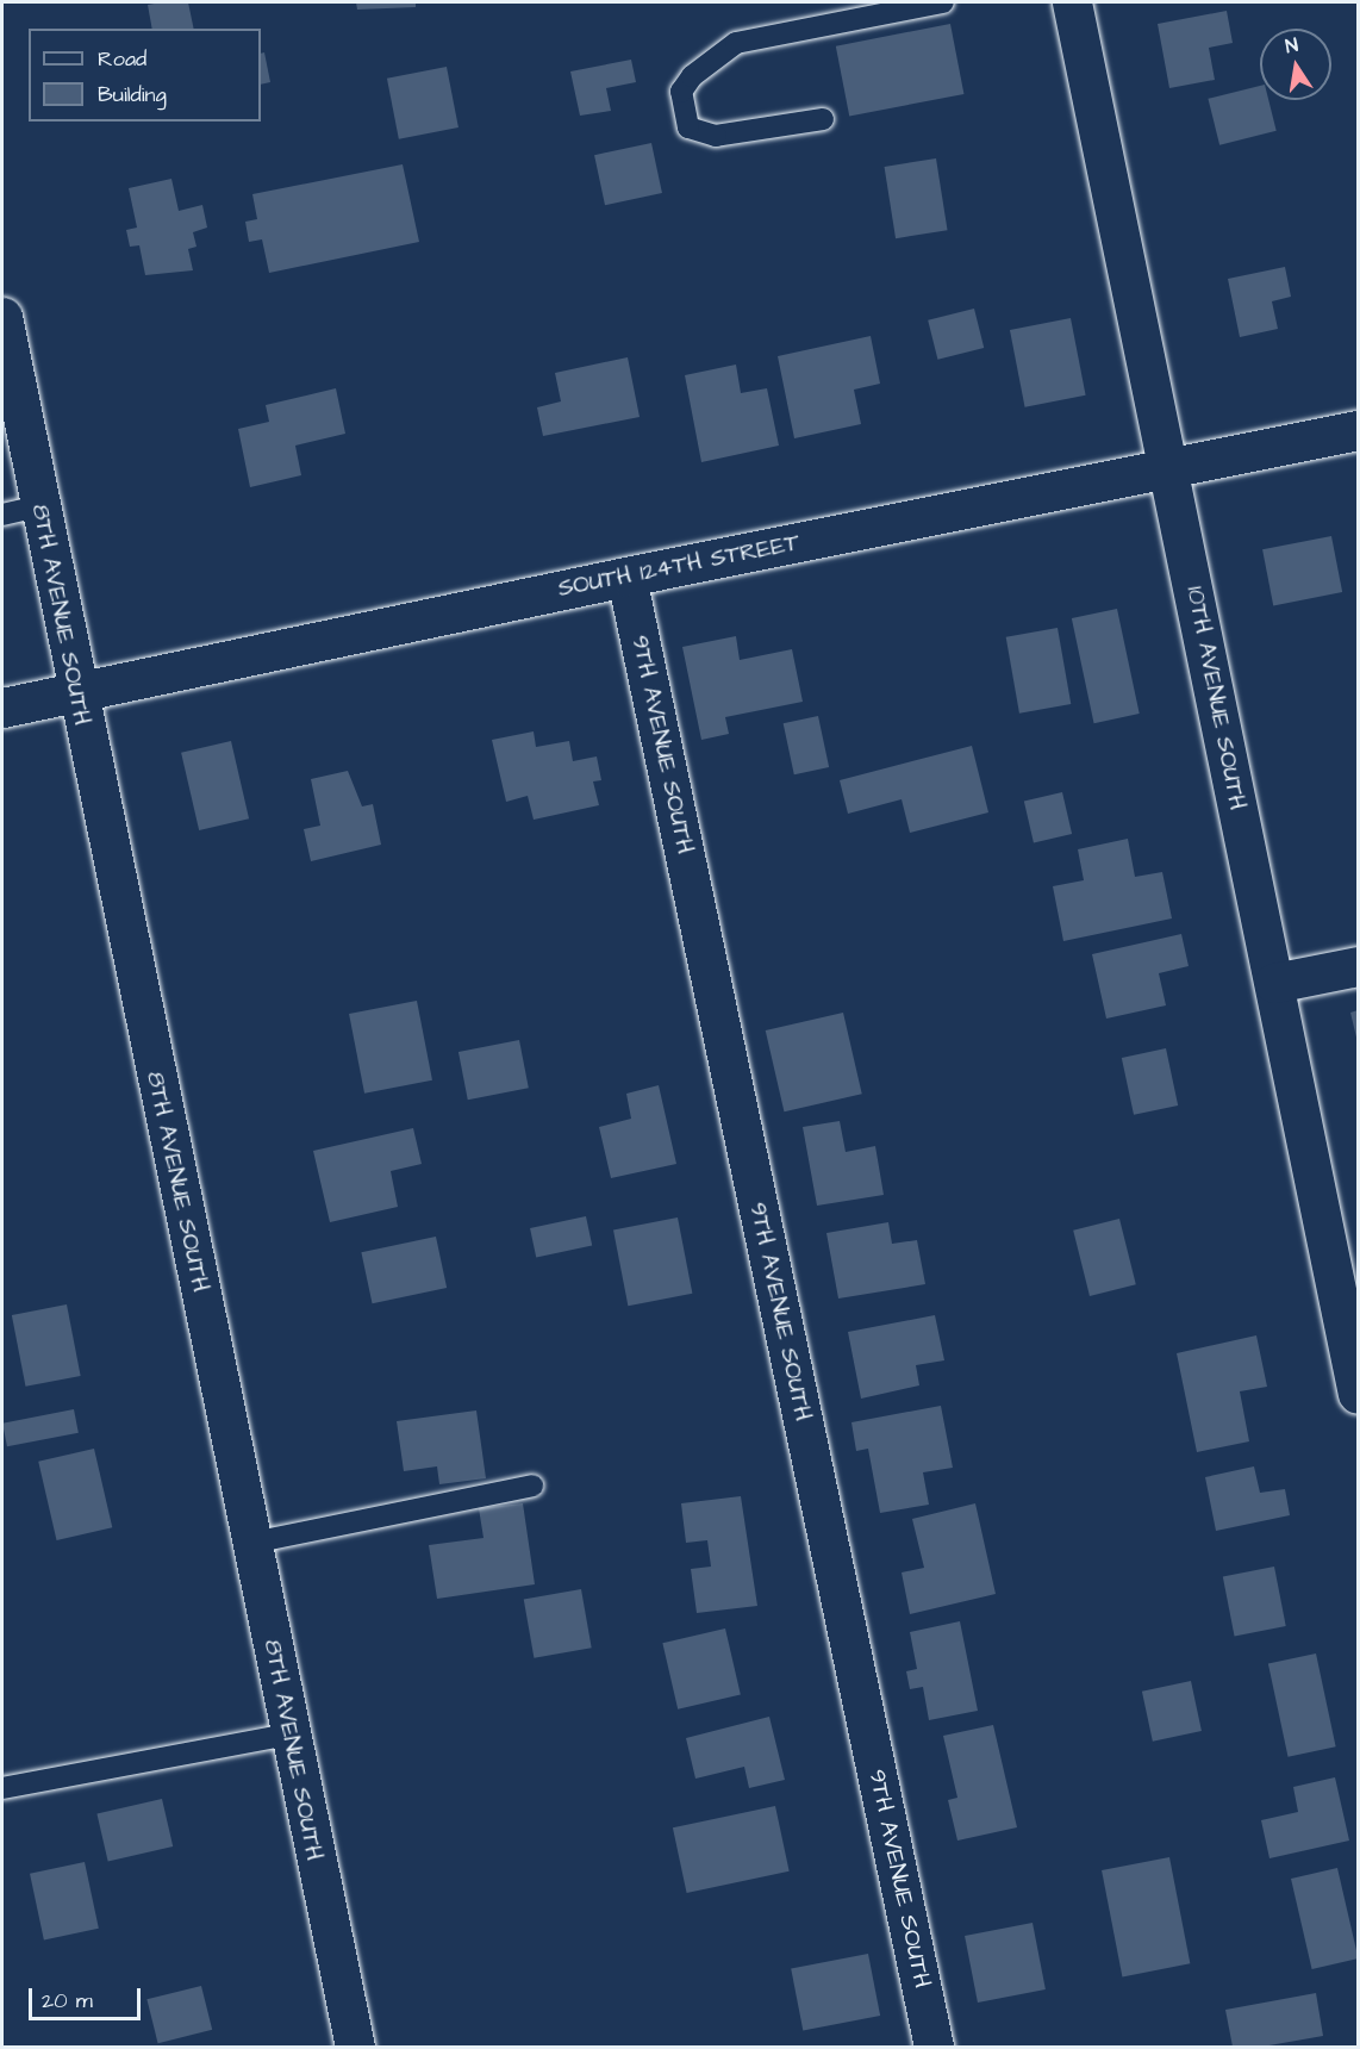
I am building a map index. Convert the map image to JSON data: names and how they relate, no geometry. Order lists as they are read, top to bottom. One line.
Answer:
{"streets":{"street":["SOUTH 124TH STREET","8TH AVENUE SOUTH","10TH AVENUE SOUTH","9TH AVENUE SOUTH"]},"crossings":[["SOUTH 124TH STREET","8TH AVENUE SOUTH"],["SOUTH 124TH STREET","10TH AVENUE SOUTH"],["SOUTH 124TH STREET","9TH AVENUE SOUTH"]],"legend":["Road","Building"],"scale_bar":"20 m","north":"top"}
